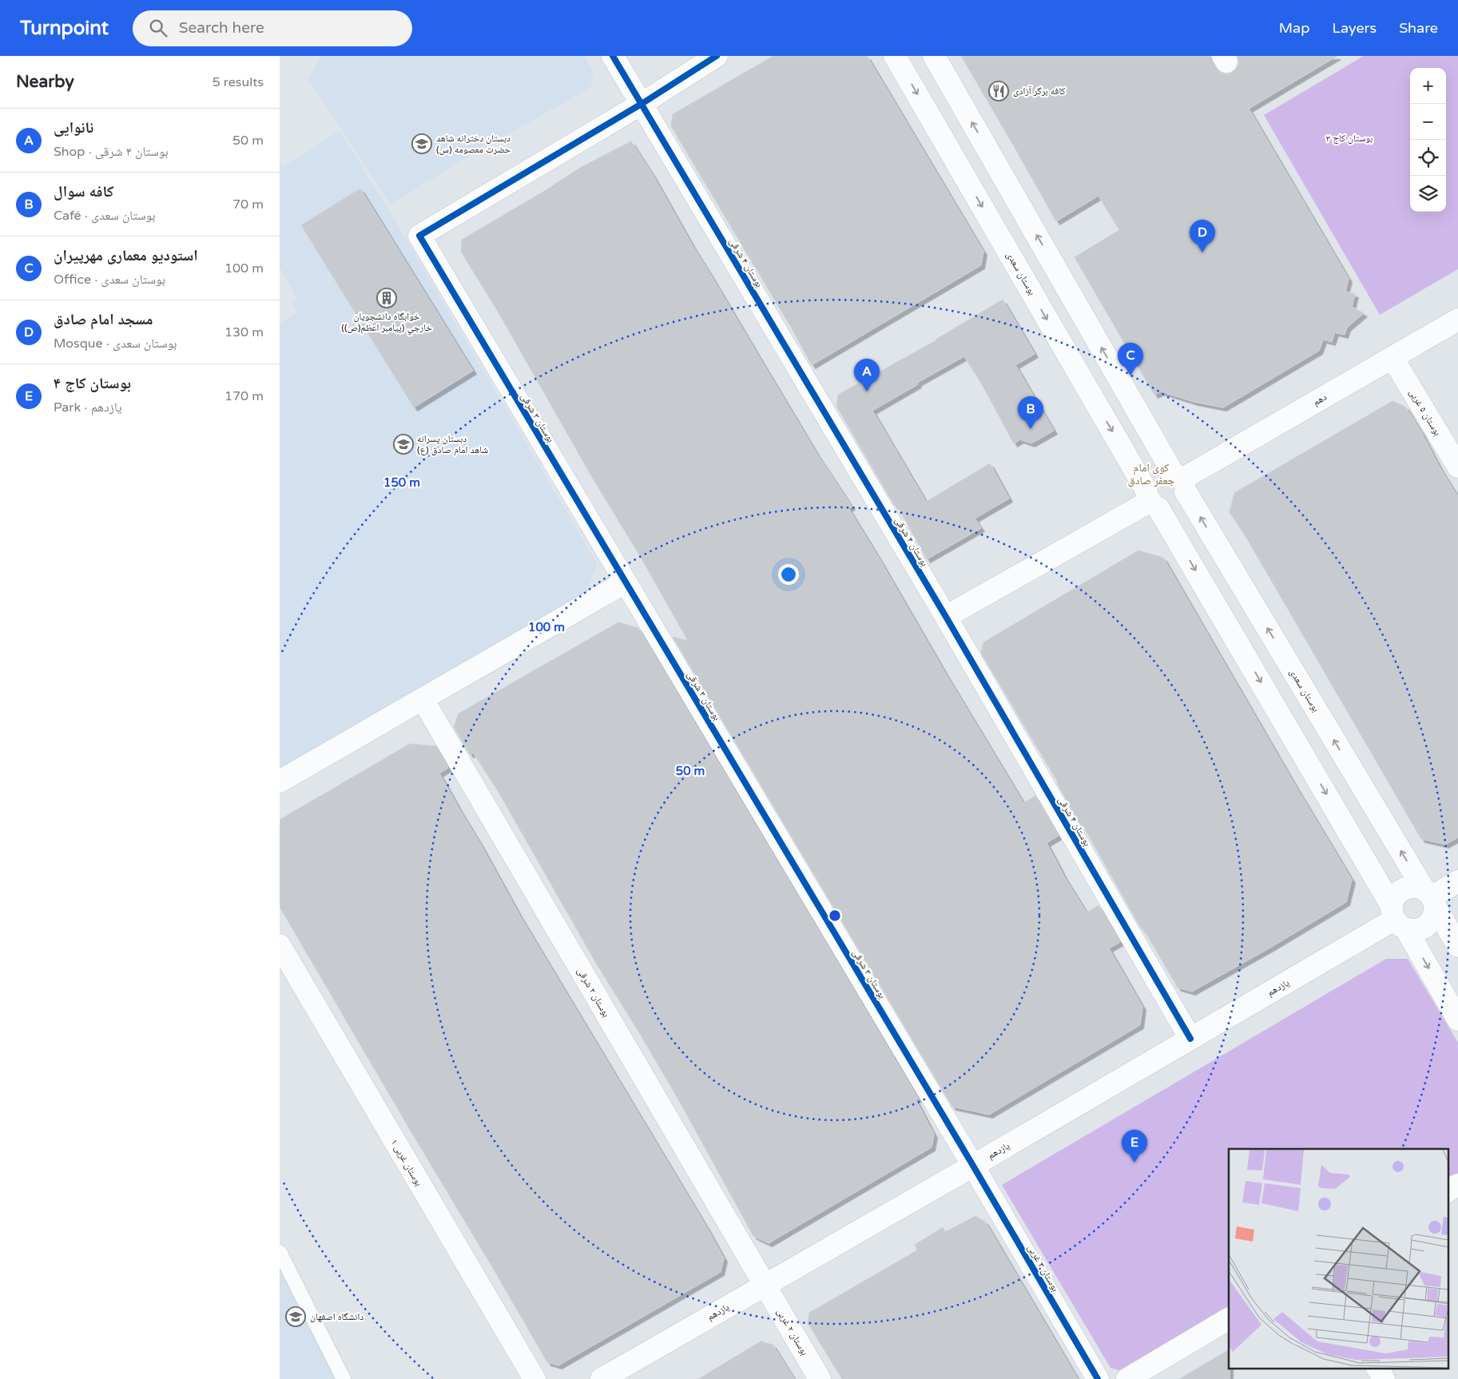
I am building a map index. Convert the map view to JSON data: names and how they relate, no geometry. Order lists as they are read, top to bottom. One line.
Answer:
{"streets":{"street":["بوستان ۴ شرقی","بوستان سعدی","دهم","بوستان ۵ غربی","بوستان ۳ شرقی","یازدهم","بوستان ۲ شرقی","بوستان غربی ۱","بوستان ۳ غربی","بوستان ۲ غربی"]},"crossings":[["بوستان ۴ شرقی","بوستان ۳ شرقی"],["بوستان ۴ شرقی","یازدهم"],["بوستان سعدی","دهم"],["بوستان سعدی","یازدهم"],["دهم","بوستان ۵ غربی"],["بوستان ۳ شرقی","یازدهم"],["بوستان ۳ شرقی","بوستان ۳ غربی"],["یازدهم","بوستان ۲ شرقی"],["یازدهم","بوستان ۳ غربی"],["یازدهم","بوستان ۲ غربی"],["بوستان ۲ شرقی","بوستان ۲ غربی"]],"districts":["کوی امام جعفر صادق"],"parks":["بوستان کاج ۳"],"places":{"restaurant":["کافه برگر آزادی"],"school or university":["دبستان دخترانه شاهد حضرت معصومه (س)","دبستان پسرانه شاهد امام صادق (ع)","دانشگاه اصفهان"],"building":["خوابگاه دانشجويان خارجي (پيامبر اعظم(ص))"]},"page":{"header":"Turnpoint","search":"Search here","nav":["Map","Layers","Share"],"heading":["Nearby","5 results"],"map_buttons":["+","−"],"list":[{"mark":"A","name":"نانوایی","note":"Shop · بوستان ۴ شرقی","value":"50 m"},{"mark":"B","name":"کافه سوال","note":"Café · بوستان سعدی","value":"70 m"},{"mark":"C","name":"استودیو معماری مهرپیران","note":"Office · بوستان سعدی","value":"100 m"},{"mark":"D","name":"مسجد امام صادق","note":"Mosque · بوستان سعدی","value":"130 m"},{"mark":"E","name":"بوستان کاج ۴","note":"Park · یازدهم","value":"170 m"}],"pins":["D","C","A","B","E"]},"rings":["150 m","100 m","50 m"]}
